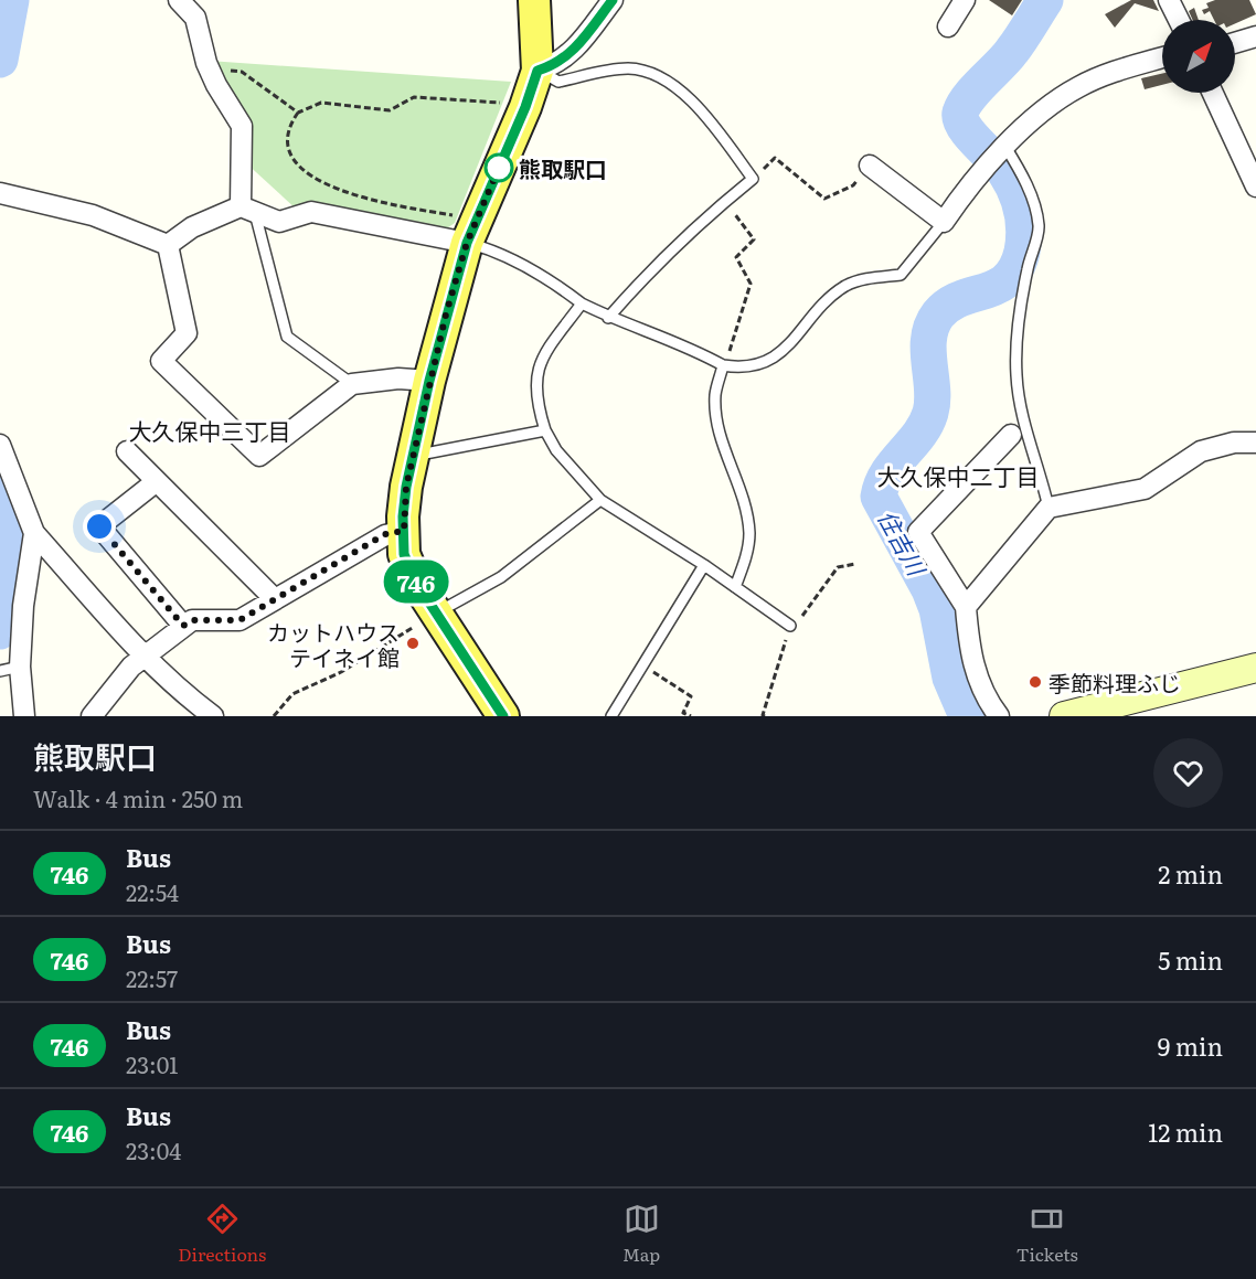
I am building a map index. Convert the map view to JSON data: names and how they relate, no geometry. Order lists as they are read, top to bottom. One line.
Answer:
{"districts":["大久保中三丁目","大久保中二丁目"],"water":["住吉川"],"places":["熊取駅口","カットハウス テイネイ館","季節料理ふじ"],"lines":["bus line 746"],"north":"top right","page":{"on_map":"746","heading":["熊取駅口","Walk · 4 min · 250 m"],"list":[{"mark":"746","name":"Bus","note":"22:54","value":"2 min"},{"mark":"746","name":"Bus","note":"22:57","value":"5 min"},{"mark":"746","name":"Bus","note":"23:01","value":"9 min"},{"mark":"746","name":"Bus","note":"23:04","value":"12 min"}],"tabs":["Directions","Map","Tickets"]}}
